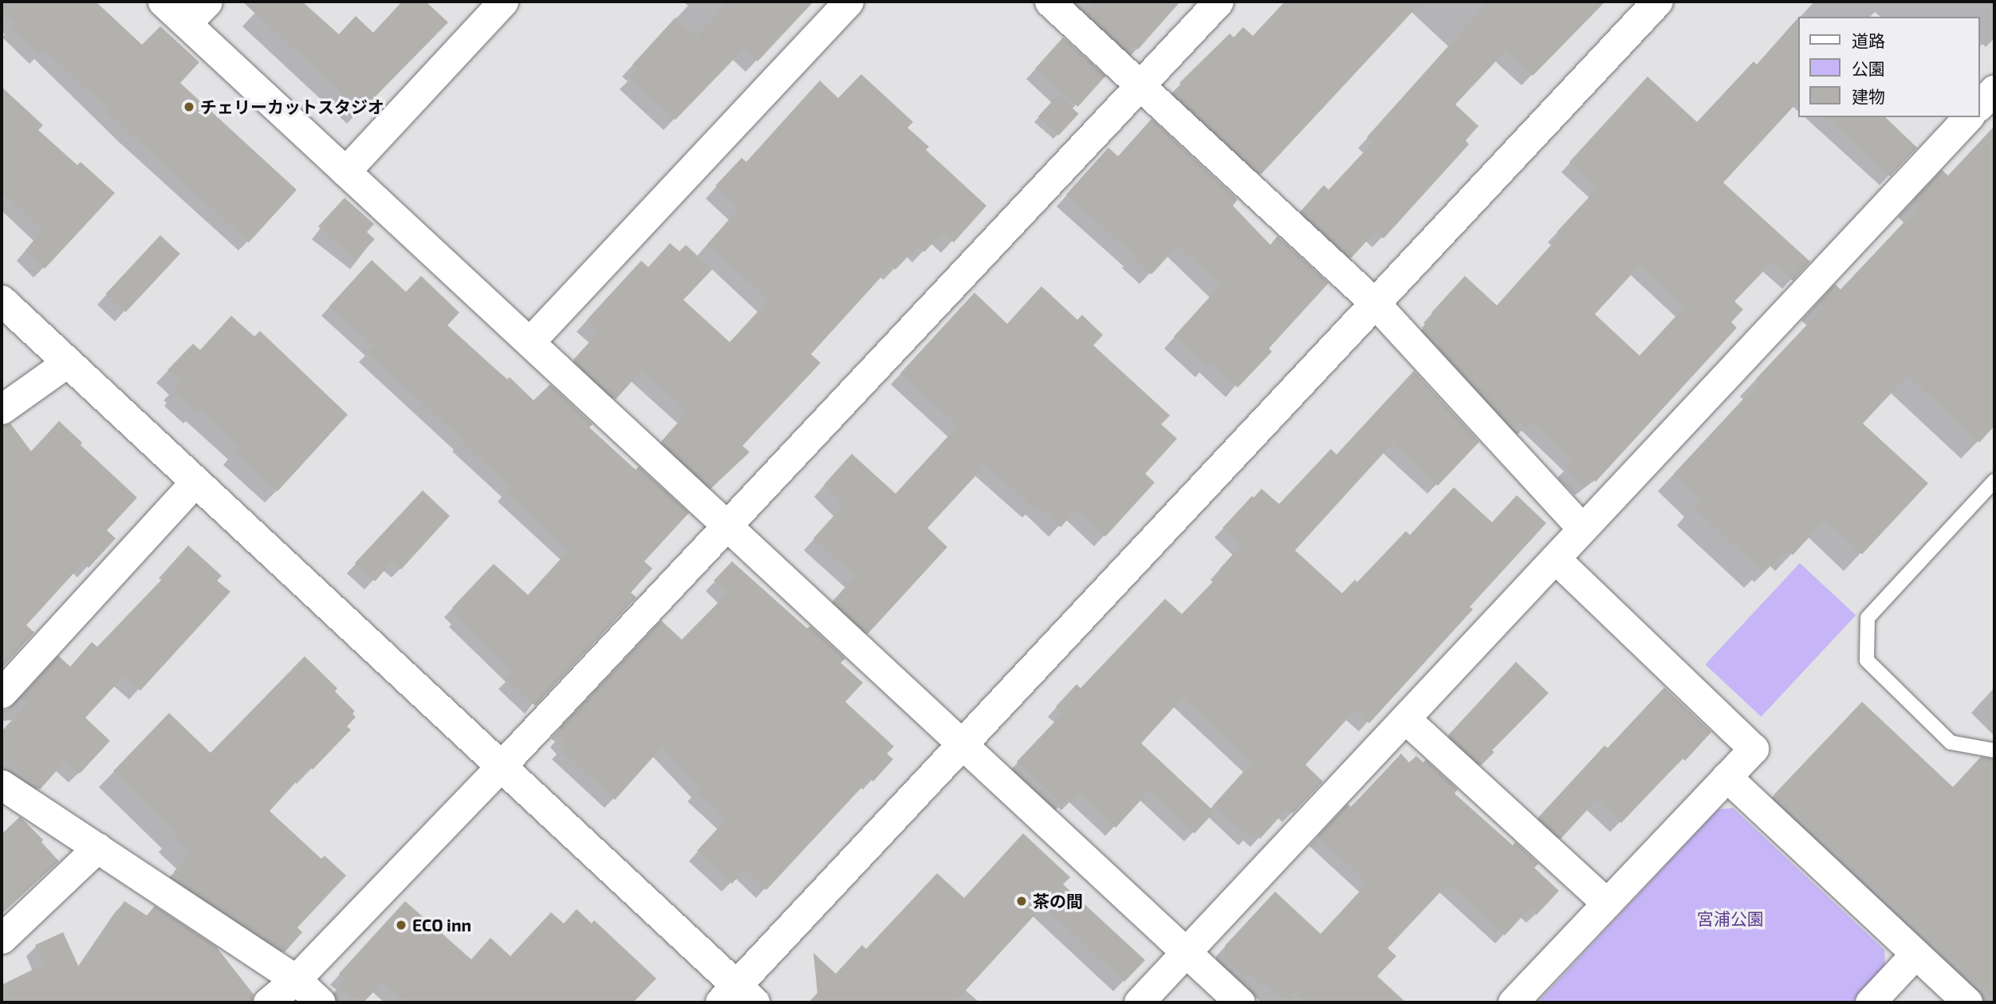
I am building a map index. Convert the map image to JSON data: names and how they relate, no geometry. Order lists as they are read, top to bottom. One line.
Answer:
{"parks":["宮浦公園"],"places":["チェリーカットスタジオ","茶の間","ECO inn"],"legend":["道路","公園","建物"]}
